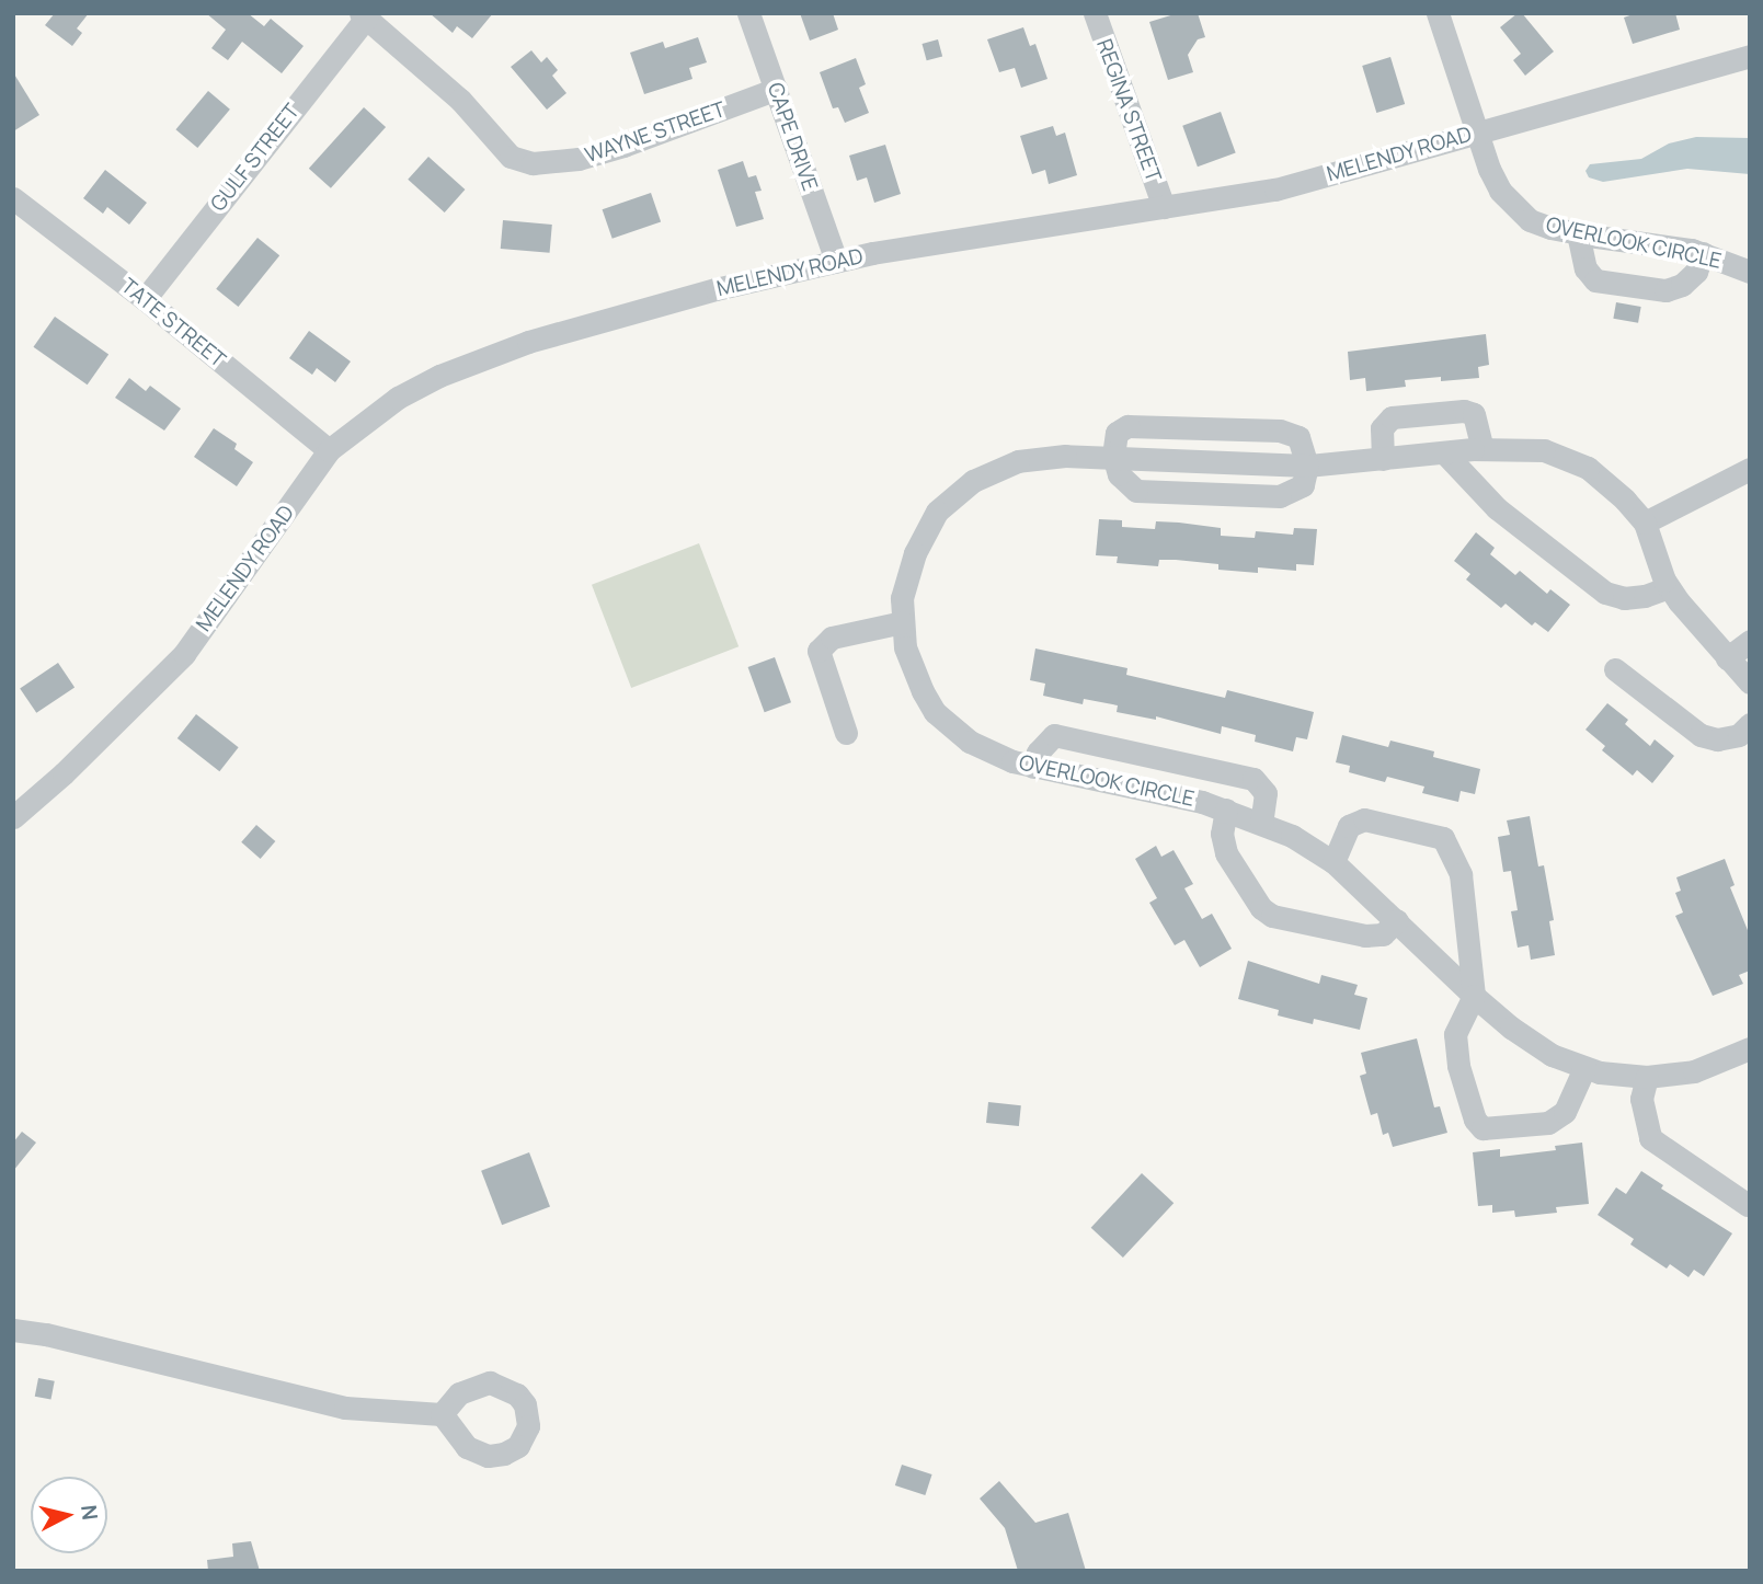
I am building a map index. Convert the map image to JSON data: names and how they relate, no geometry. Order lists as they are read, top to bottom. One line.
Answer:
{"streets":{"street":["REGINA STREET","WAYNE STREET","CAPE DRIVE","MELENDY ROAD","GULF STREET","OVERLOOK CIRCLE","TATE STREET"]},"crossings":[["REGINA STREET","MELENDY ROAD"],["WAYNE STREET","CAPE DRIVE"],["WAYNE STREET","GULF STREET"],["CAPE DRIVE","MELENDY ROAD"],["MELENDY ROAD","OVERLOOK CIRCLE"],["MELENDY ROAD","TATE STREET"],["GULF STREET","TATE STREET"]],"north":"right"}
